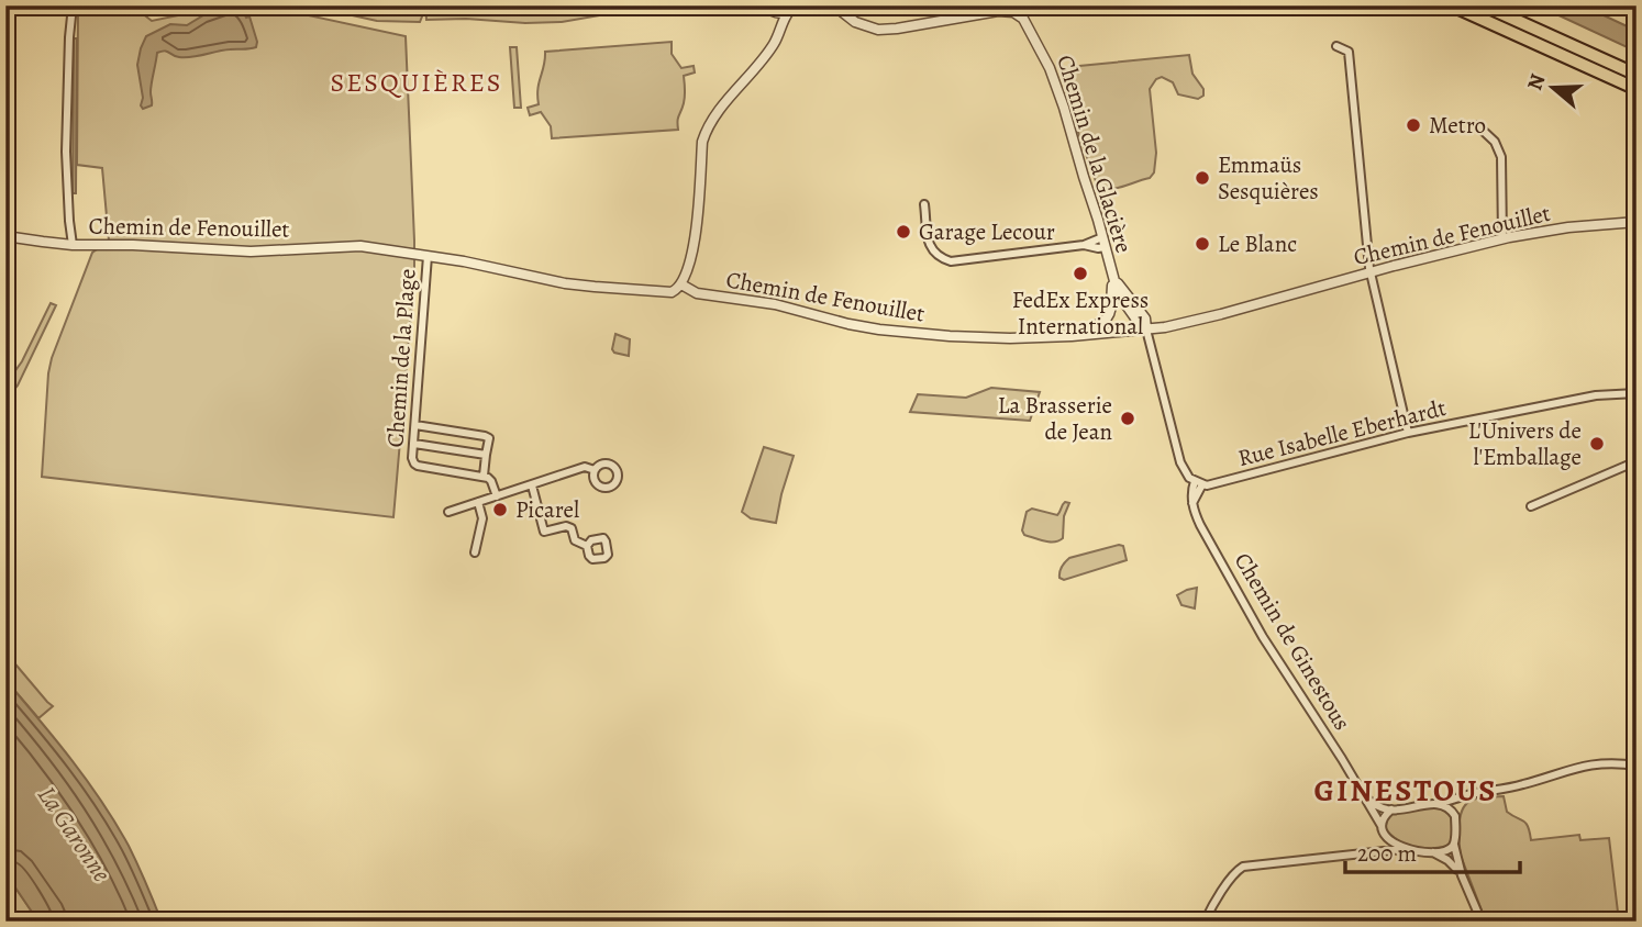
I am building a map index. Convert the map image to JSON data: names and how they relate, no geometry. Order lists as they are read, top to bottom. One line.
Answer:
{"streets":{"street":["Chemin de la Glacière","Chemin de Fenouillet","Chemin de la Plage","Rue Isabelle Eberhardt","Chemin de Ginestous"]},"crossings":[["Chemin de la Glacière","Chemin de Fenouillet"],["Chemin de Fenouillet","Chemin de la Plage"],["Rue Isabelle Eberhardt","Chemin de Ginestous"]],"districts":["SESQUIÈRES","GINESTOUS"],"water":["La Garonne"],"places":["Metro","Emmaüs Sesquières","Garage Lecour","Le Blanc","FedEx Express International","La Brasserie de Jean","L'Univers de l'Emballage","Picarel"],"scale_bar":"200 m","north":"left"}
